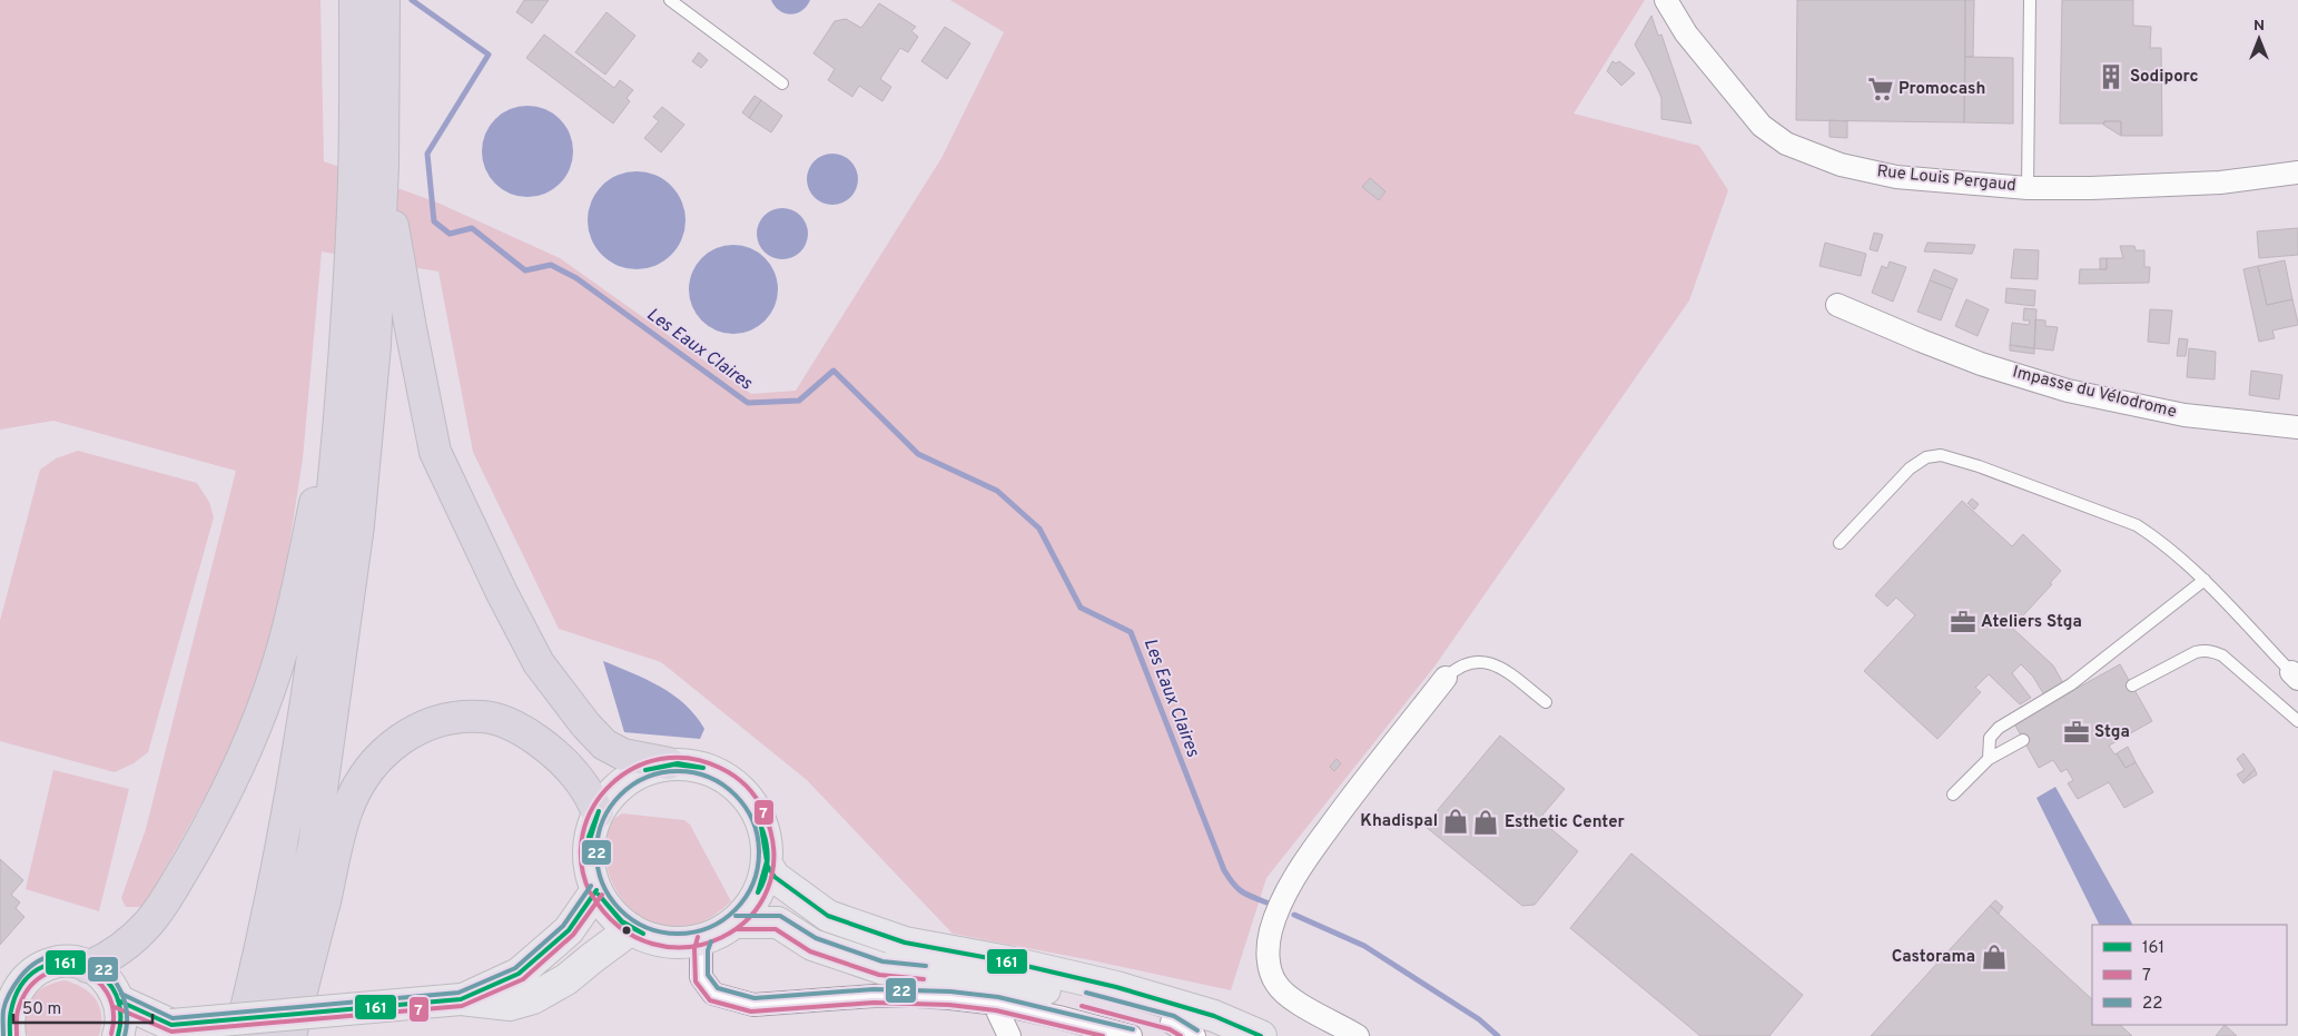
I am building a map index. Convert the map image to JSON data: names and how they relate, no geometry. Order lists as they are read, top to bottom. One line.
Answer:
{"streets":{"street":["Rue Louis Pergaud","Impasse du Vélodrome"]},"water":["Les Eaux Claires"],"places":{"building":["Sodiporc"],"supermarket":["Promocash"],"office":["Ateliers Stga","Stga"],"shop":["Khadispal","Esthetic Center","Castorama"]},"lines":["transit line 7","transit line 161","transit line 22"],"legend":["161","7","22"],"scale_bar":"50 m","north":"top"}
